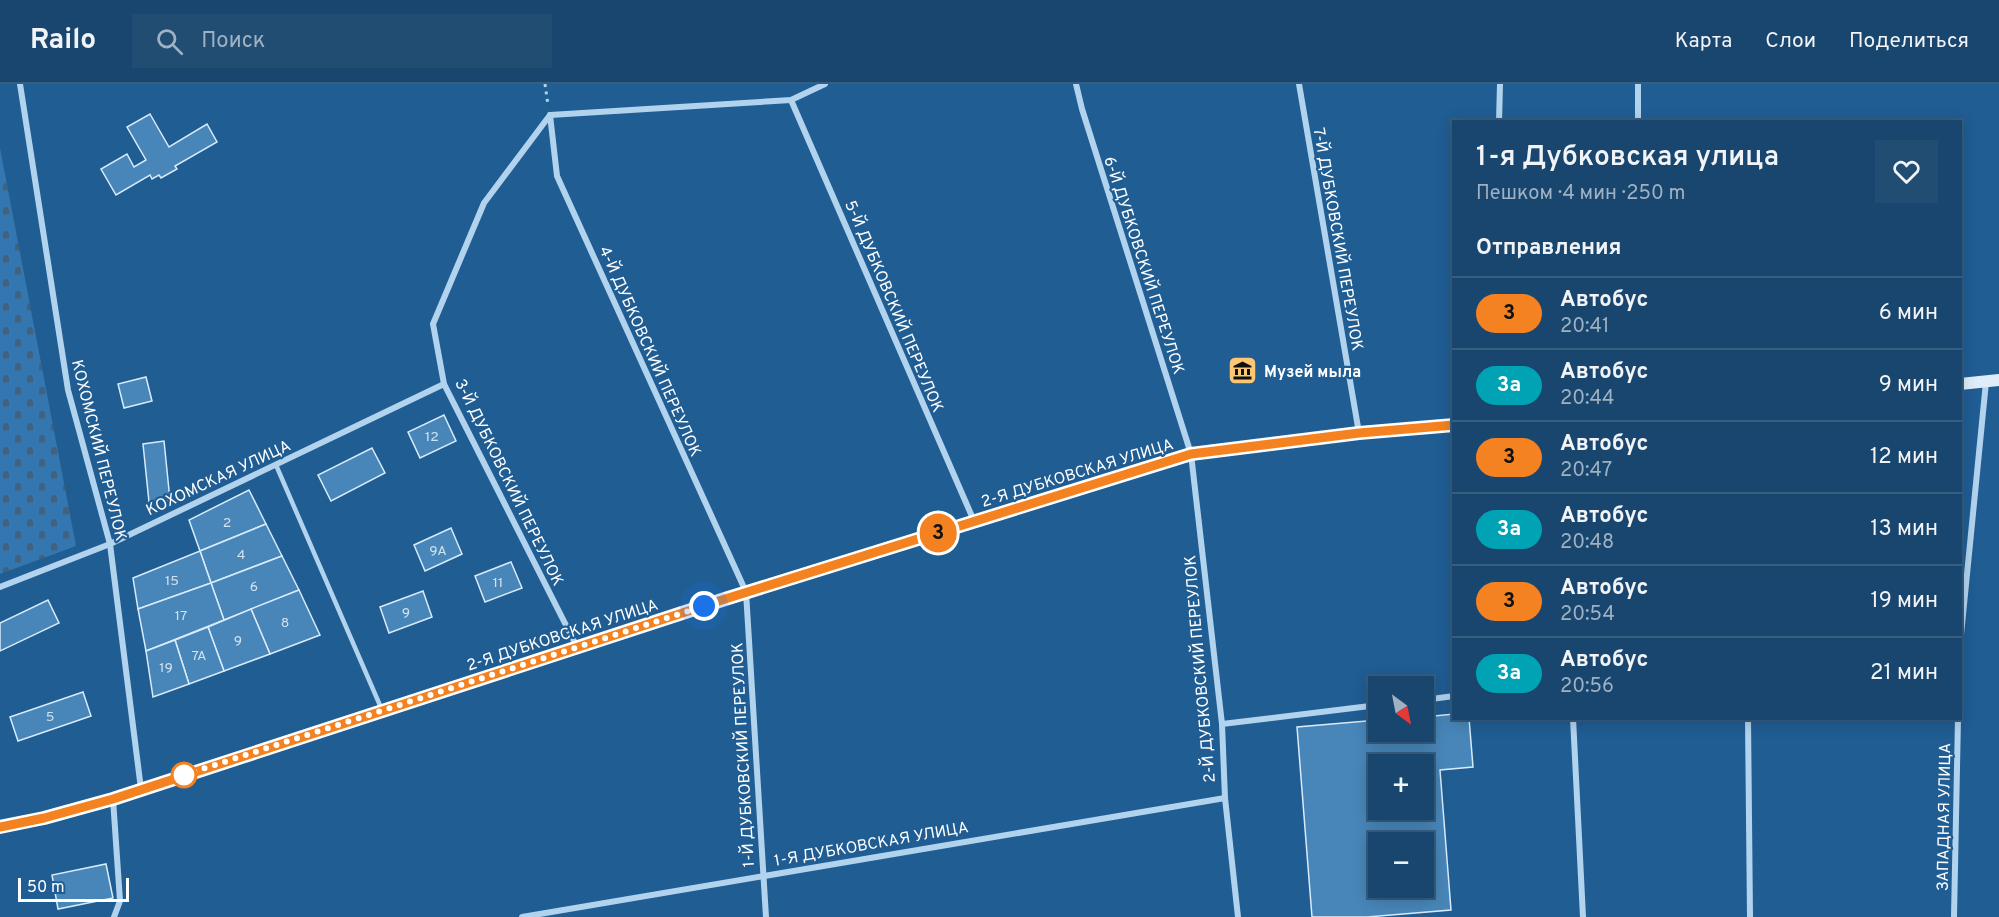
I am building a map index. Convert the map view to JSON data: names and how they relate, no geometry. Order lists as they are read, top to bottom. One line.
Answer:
{"streets":{"main road":["2-Я ДУБКОВСКАЯ УЛИЦА"],"street":["7-Й ДУБКОВСКИЙ ПЕРЕУЛОК","6-Й ДУБКОВСКИЙ ПЕРЕУЛОК","5-Й ДУБКОВСКИЙ ПЕРЕУЛОК","4-Й ДУБКОВСКИЙ ПЕРЕУЛОК","КОХОМСКИЙ ПЕРЕУЛОК","КОХОМСКАЯ УЛИЦА","3-Й ДУБКОВСКИЙ ПЕРЕУЛОК","2-Й ДУБКОВСКИЙ ПЕРЕУЛОК","1-Й ДУБКОВСКИЙ ПЕРЕУЛОК","ЗАПАДНАЯ УЛИЦА","1-Я ДУБКОВСКАЯ УЛИЦА"]},"crossings":[["7-Й ДУБКОВСКИЙ ПЕРЕУЛОК","2-Я ДУБКОВСКАЯ УЛИЦА"],["6-Й ДУБКОВСКИЙ ПЕРЕУЛОК","2-Я ДУБКОВСКАЯ УЛИЦА"],["6-Й ДУБКОВСКИЙ ПЕРЕУЛОК","2-Й ДУБКОВСКИЙ ПЕРЕУЛОК"],["5-Й ДУБКОВСКИЙ ПЕРЕУЛОК","2-Я ДУБКОВСКАЯ УЛИЦА"],["4-Й ДУБКОВСКИЙ ПЕРЕУЛОК","2-Я ДУБКОВСКАЯ УЛИЦА"],["4-Й ДУБКОВСКИЙ ПЕРЕУЛОК","3-Й ДУБКОВСКИЙ ПЕРЕУЛОК"],["4-Й ДУБКОВСКИЙ ПЕРЕУЛОК","1-Й ДУБКОВСКИЙ ПЕРЕУЛОК"],["КОХОМСКИЙ ПЕРЕУЛОК","2-Я ДУБКОВСКАЯ УЛИЦА"],["КОХОМСКИЙ ПЕРЕУЛОК","КОХОМСКАЯ УЛИЦА"],["2-Я ДУБКОВСКАЯ УЛИЦА","3-Й ДУБКОВСКИЙ ПЕРЕУЛОК"],["2-Я ДУБКОВСКАЯ УЛИЦА","2-Й ДУБКОВСКИЙ ПЕРЕУЛОК"],["2-Я ДУБКОВСКАЯ УЛИЦА","1-Й ДУБКОВСКИЙ ПЕРЕУЛОК"],["КОХОМСКАЯ УЛИЦА","3-Й ДУБКОВСКИЙ ПЕРЕУЛОК"],["2-Й ДУБКОВСКИЙ ПЕРЕУЛОК","1-Я ДУБКОВСКАЯ УЛИЦА"],["1-Й ДУБКОВСКИЙ ПЕРЕУЛОК","1-Я ДУБКОВСКАЯ УЛИЦА"]],"places":{"museum":["Музей мыла"]},"lines":["bus line 3"],"house_numbers":["12","2","9А","4","15","11","6","9","17","8","9","7А","19","5"],"scale_bar":"50 m","north":"bottom right","page":{"header":"Railo","search":"Поиск","nav":["Карта","Слои","Поделиться"],"on_map":"3","heading":[["1-я Дубковская улица","Пешком · 4 мин · 250 m"],"Отправления"],"list":[{"mark":"3","name":"Автобус","note":"20:41","value":"6 мин"},{"mark":"3а","name":"Автобус","note":"20:44","value":"9 мин"},{"mark":"3","name":"Автобус","note":"20:47","value":"12 мин"},{"mark":"3а","name":"Автобус","note":"20:48","value":"13 мин"},{"mark":"3","name":"Автобус","note":"20:54","value":"19 мин"},{"mark":"3а","name":"Автобус","note":"20:56","value":"21 мин"}],"map_buttons":["+","−"],"scale":"50 m"}}
